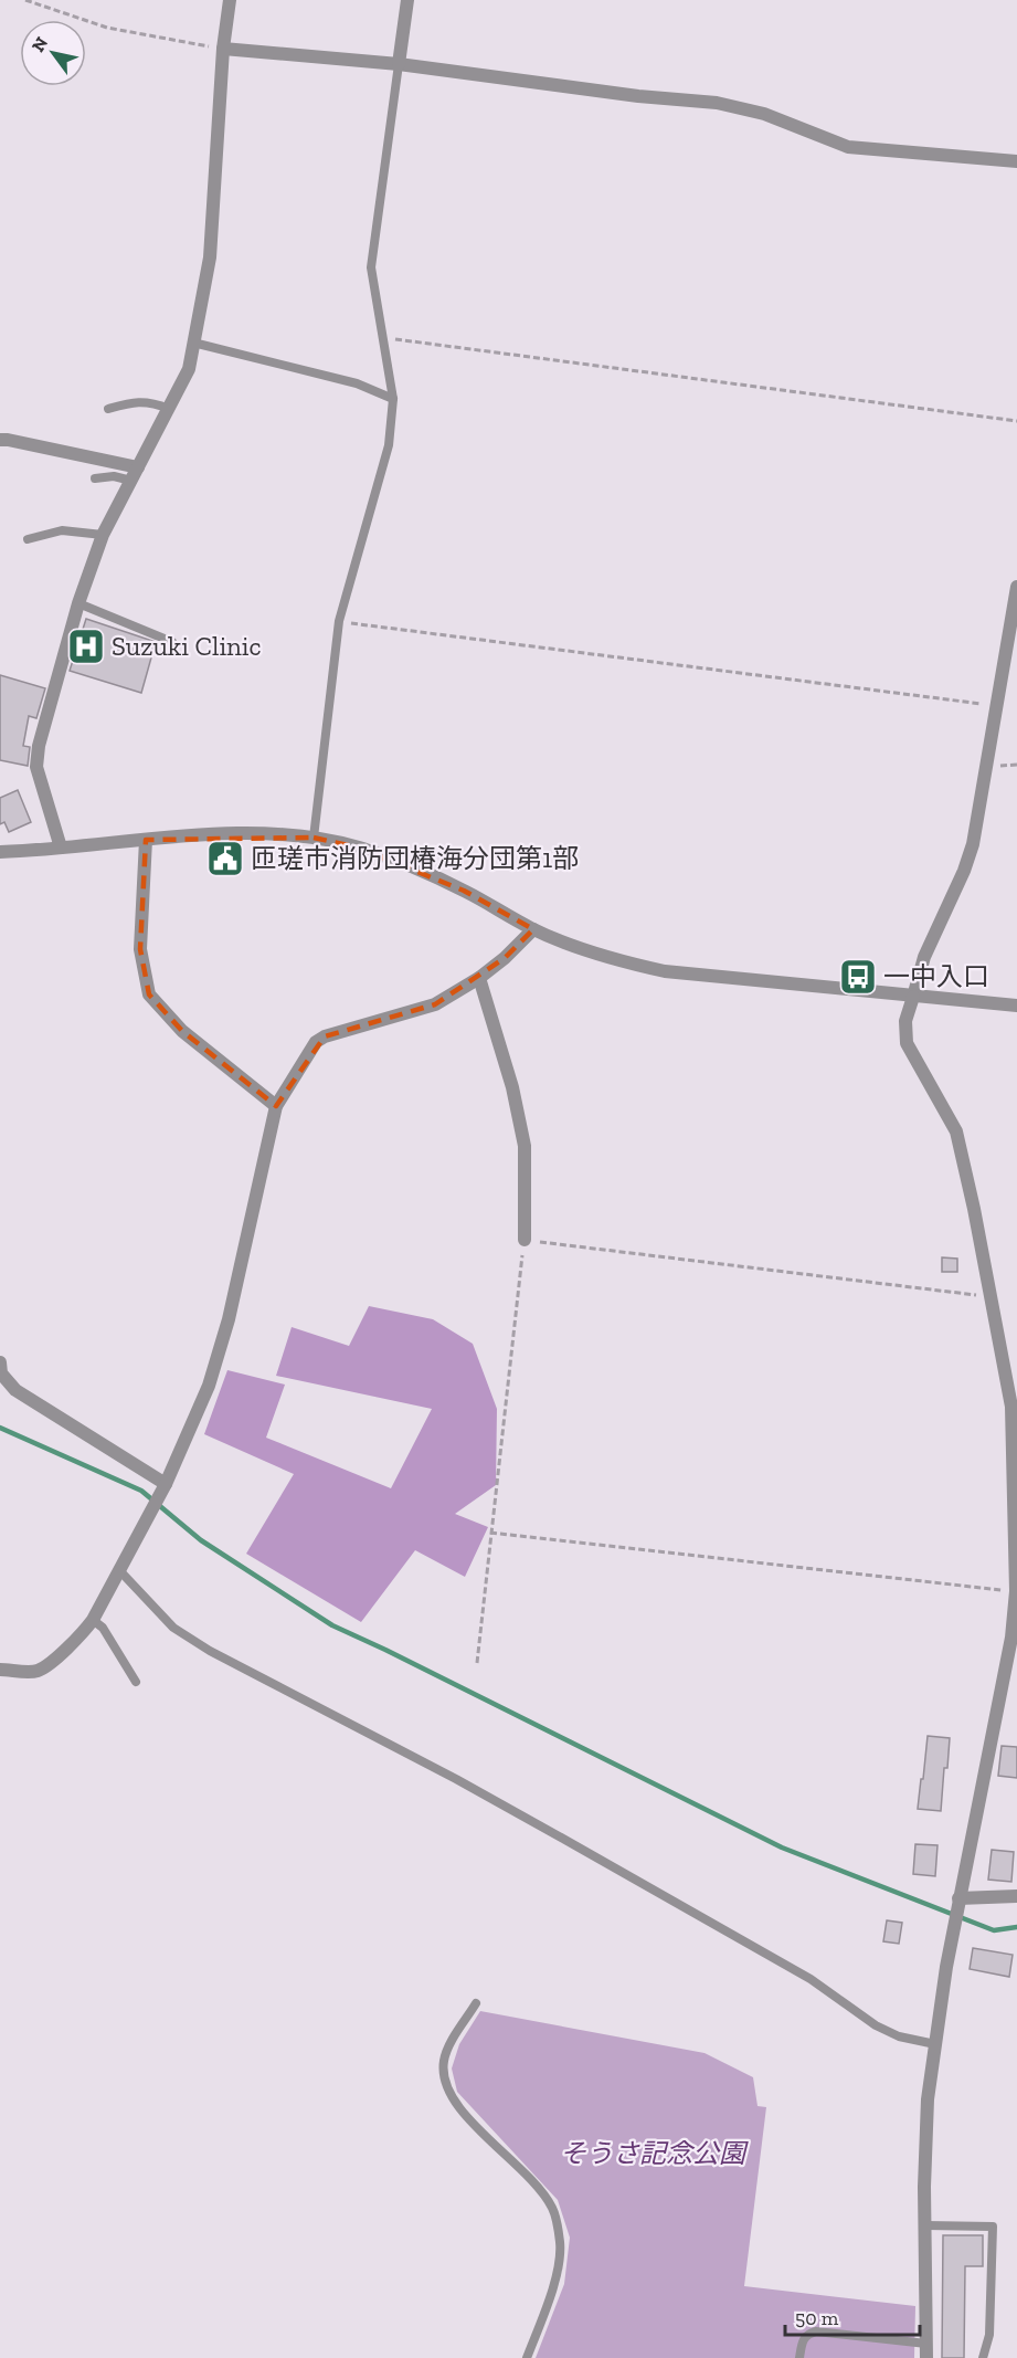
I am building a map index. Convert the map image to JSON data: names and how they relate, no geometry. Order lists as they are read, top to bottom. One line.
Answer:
{"parks":["そうさ記念公園"],"places":{"hospital":["Suzuki Clinic"],"public building":["匝瑳市消防団椿海分団第1部"],"bus stop":["一中入口"]},"scale_bar":"50 m","north":"top left"}
